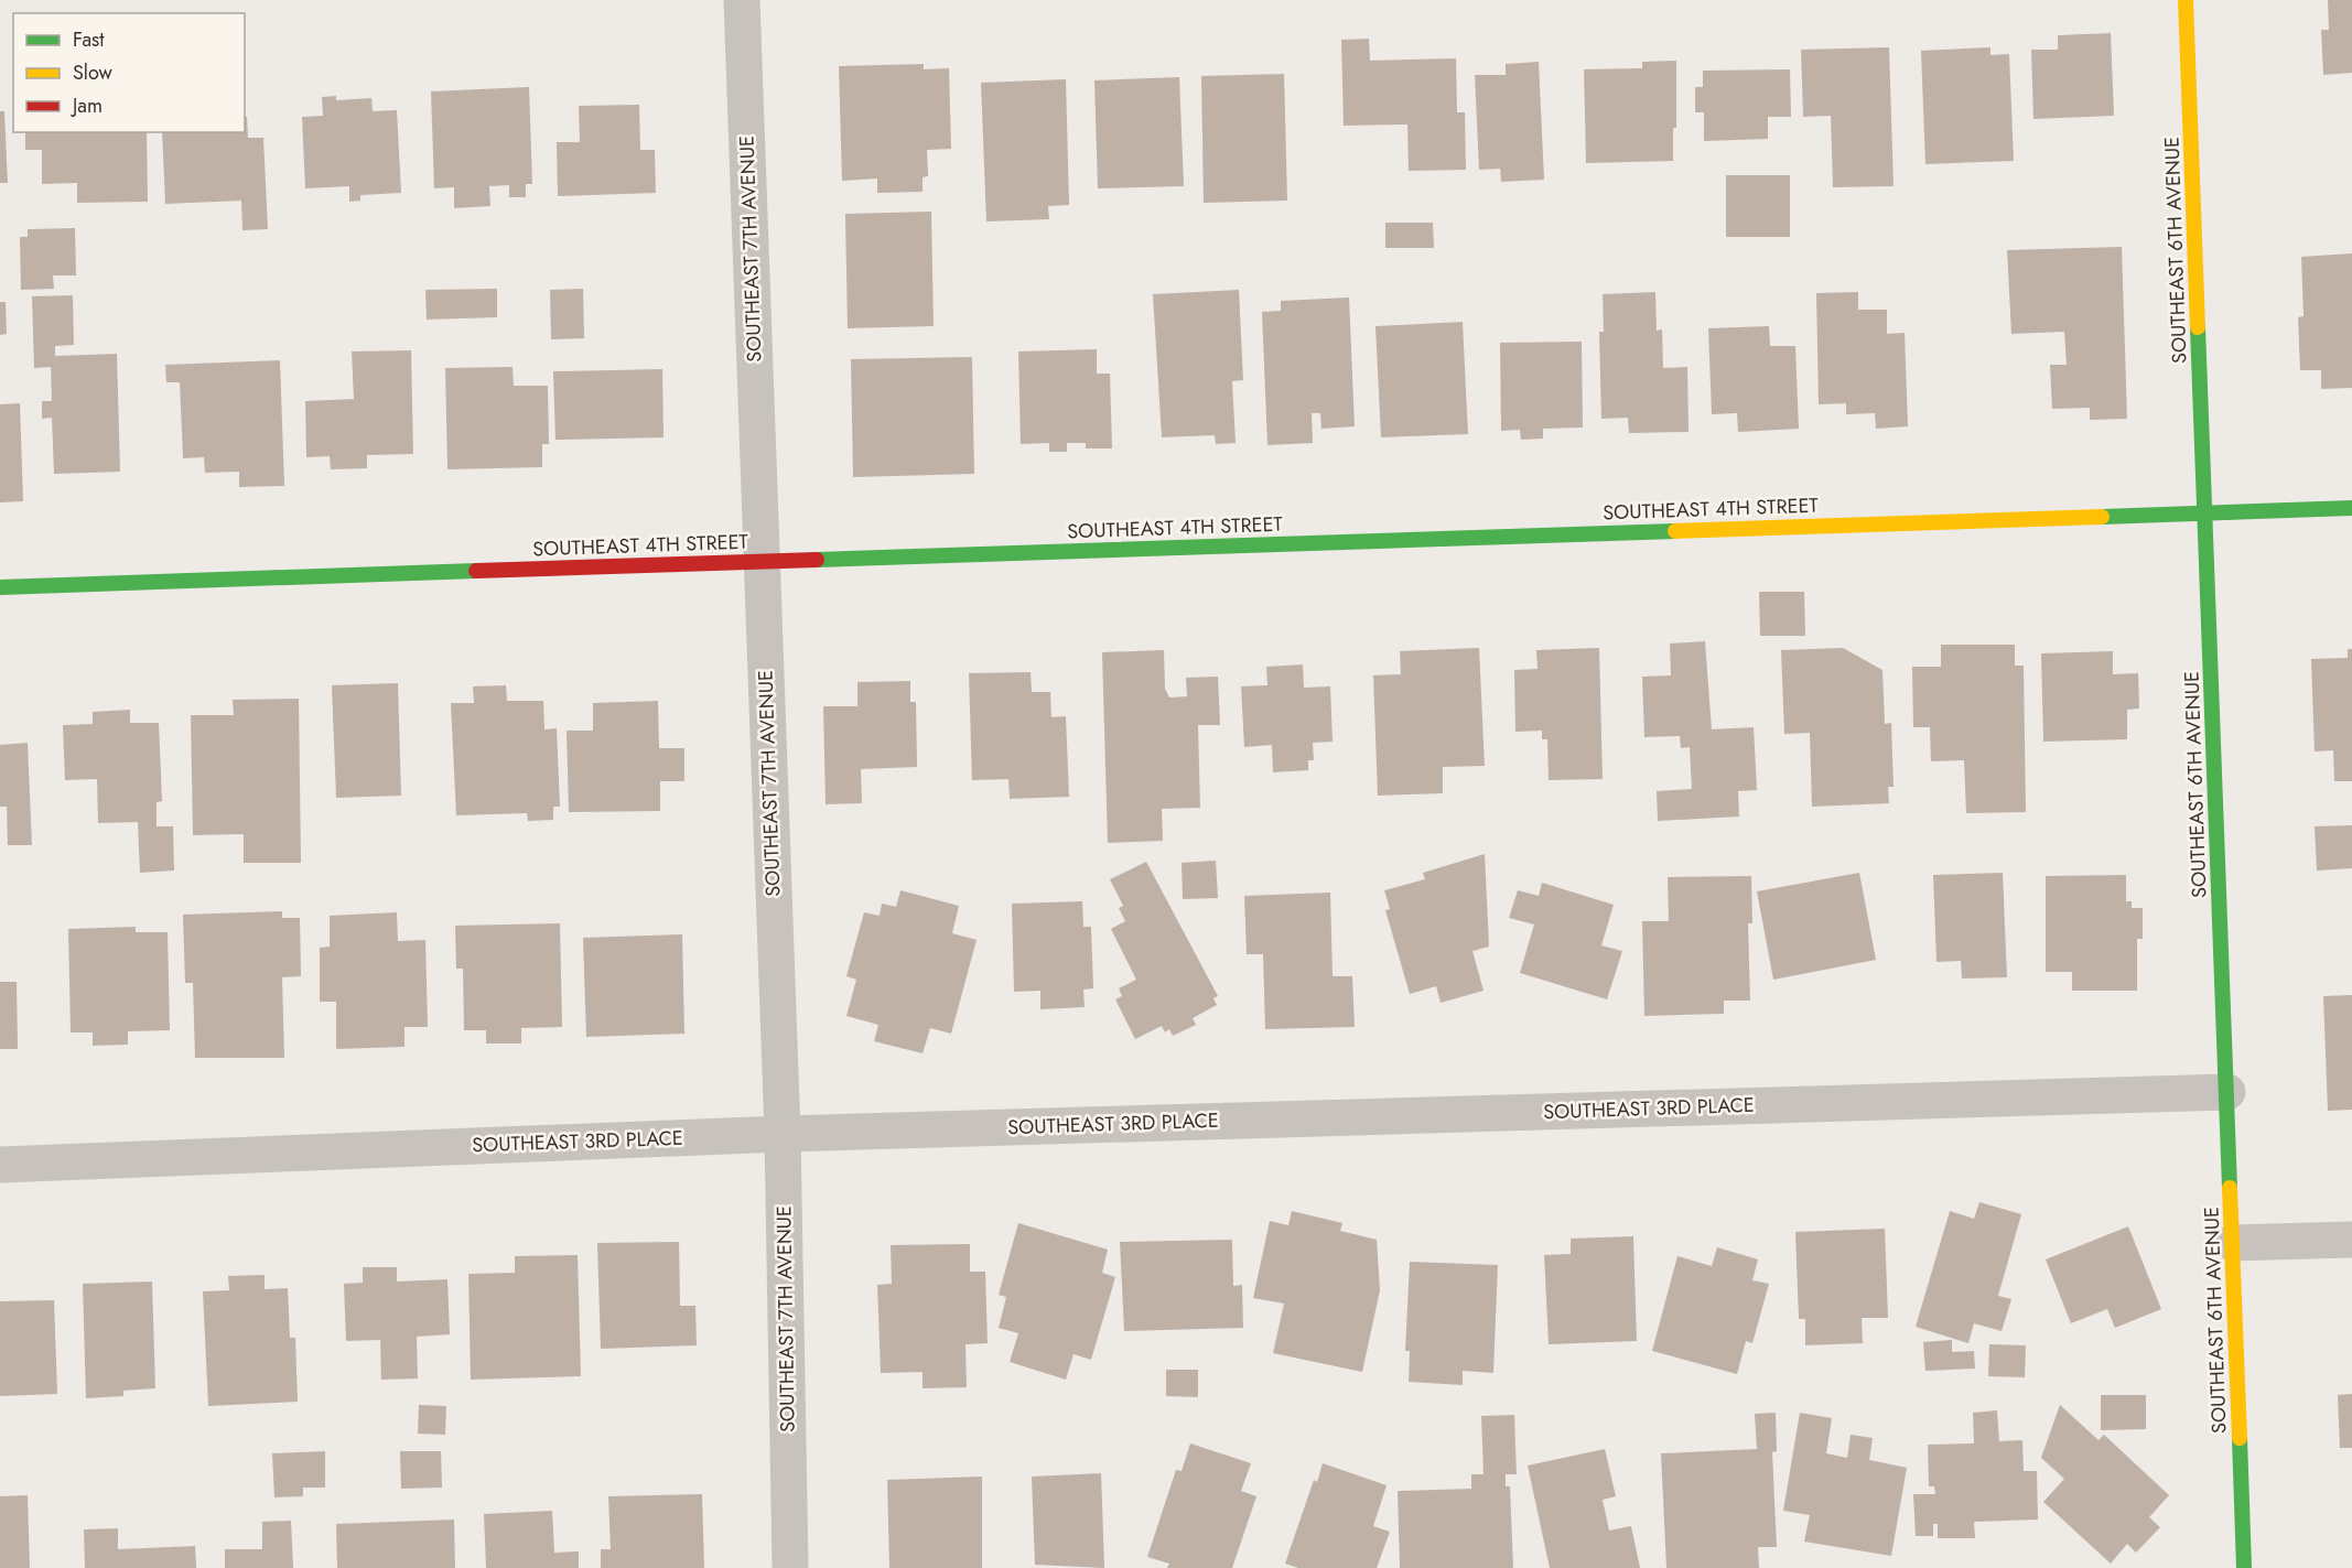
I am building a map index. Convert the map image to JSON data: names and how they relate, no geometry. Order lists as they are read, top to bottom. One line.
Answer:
{"streets":{"street":["SOUTHEAST 7TH AVENUE","SOUTHEAST 6TH AVENUE","SOUTHEAST 4TH STREET","SOUTHEAST 3RD PLACE"]},"crossings":[["SOUTHEAST 7TH AVENUE","SOUTHEAST 4TH STREET"],["SOUTHEAST 7TH AVENUE","SOUTHEAST 3RD PLACE"],["SOUTHEAST 6TH AVENUE","SOUTHEAST 4TH STREET"],["SOUTHEAST 6TH AVENUE","SOUTHEAST 3RD PLACE"]],"legend":["Fast","Slow","Jam"]}
